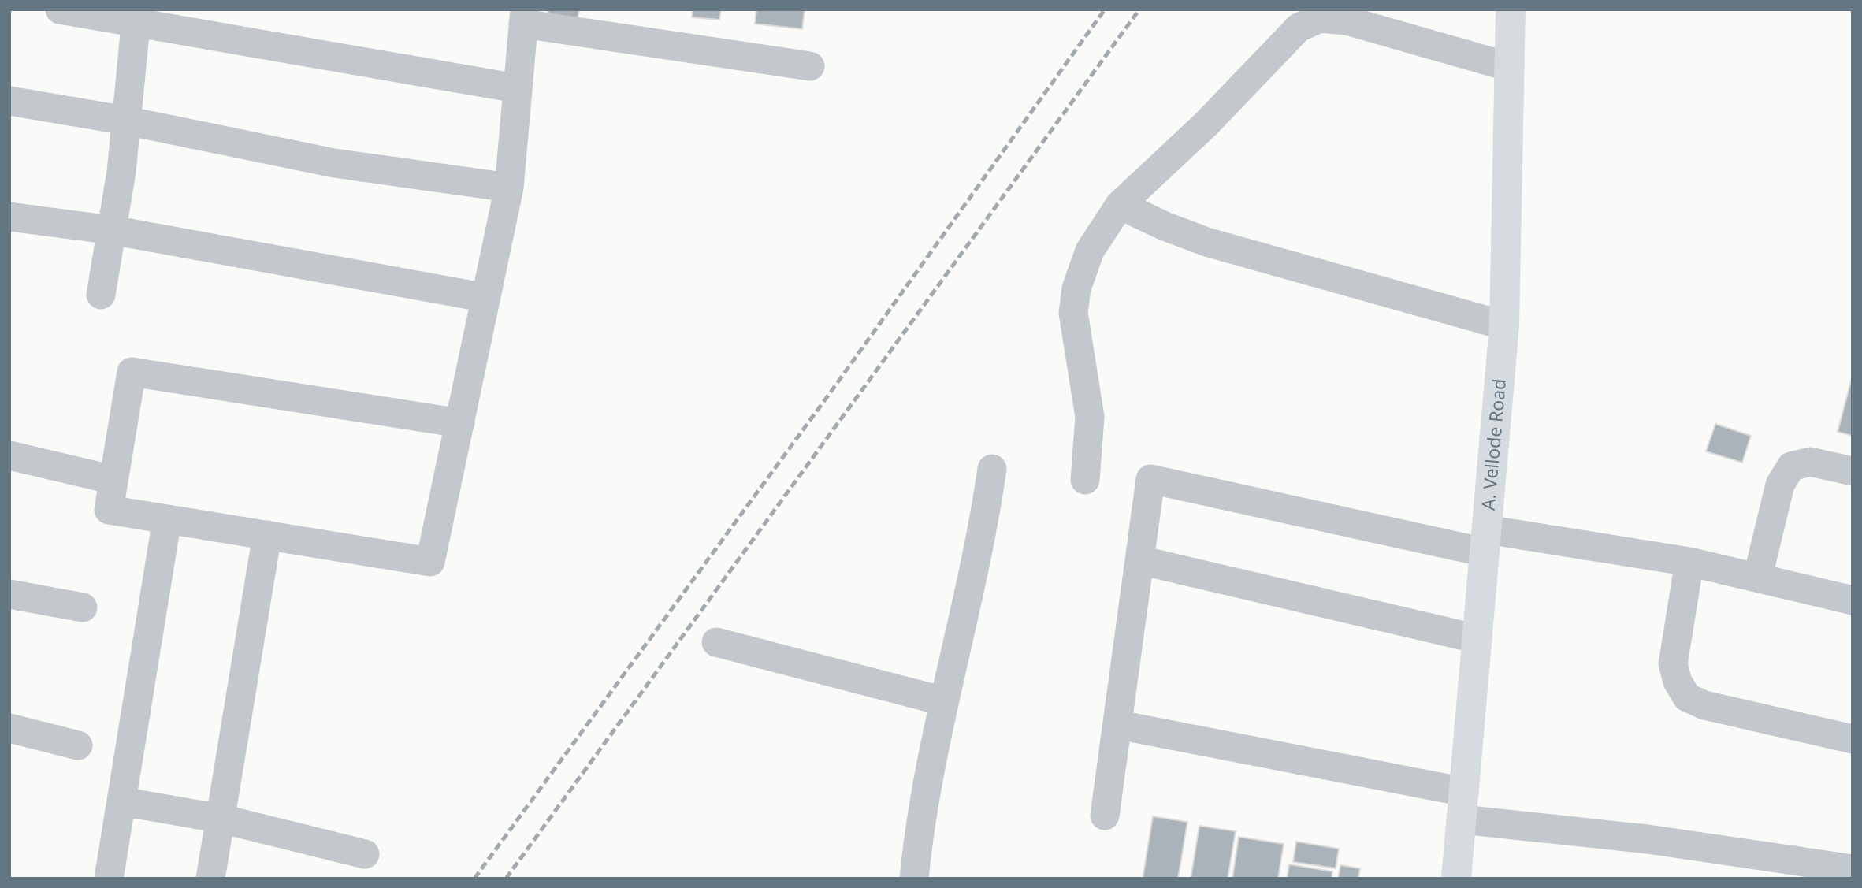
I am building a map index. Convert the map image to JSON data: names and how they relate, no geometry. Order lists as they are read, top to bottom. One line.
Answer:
{"streets":{"main road":["A. Vellode Road"]}}
